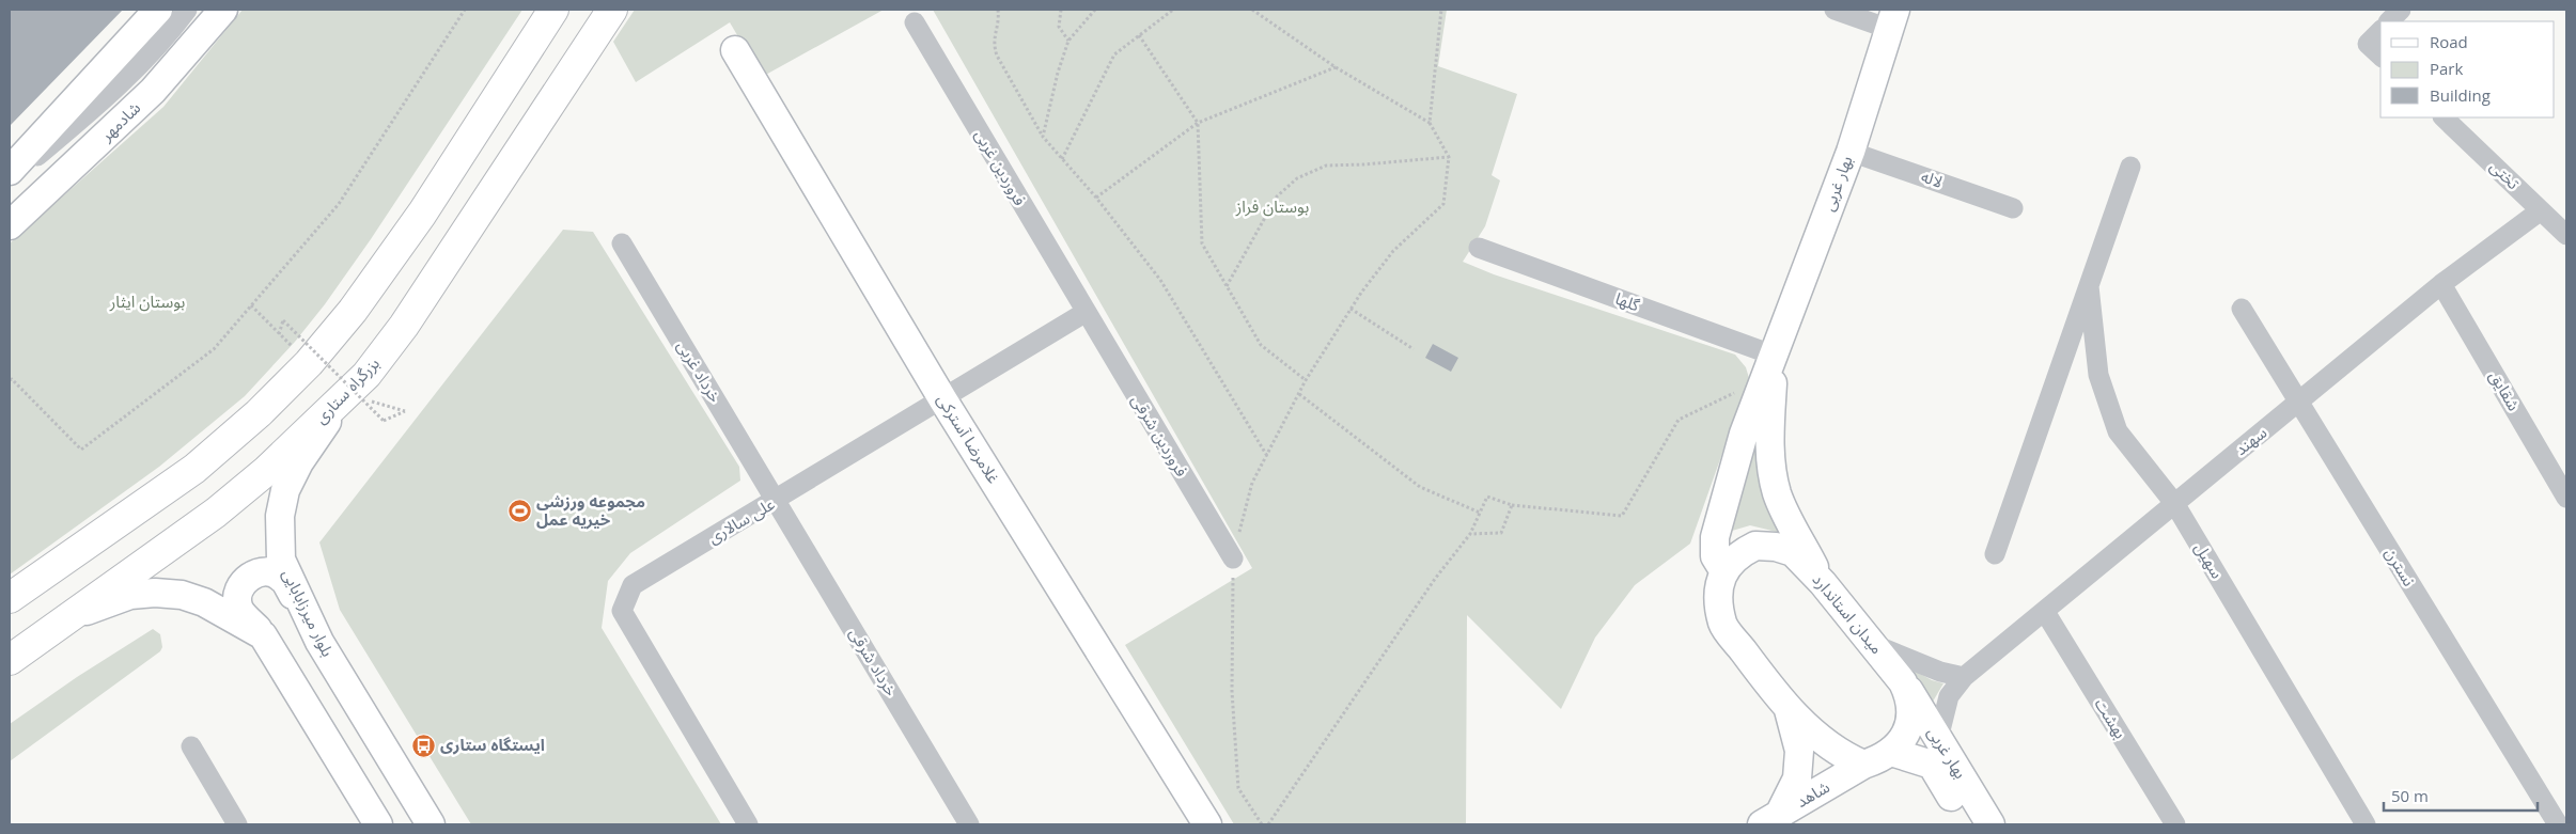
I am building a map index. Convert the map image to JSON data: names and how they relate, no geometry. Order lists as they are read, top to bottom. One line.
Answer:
{"streets":{"highway":["بزرگراه ستاری"],"street":["شادمهر","فروردین غربی","تختی","لاله","بهار غربی","گلها","خرداد غربی","شقایق","فروردین شرقی","غلامرضا آسترکی","سهند","علی سالاری","سهیل","نسترن","بلوار میرزابابایی","میدان استاندارد","خرداد شرقی","بهشت","شاهد"]},"crossings":[["فروردین غربی","فروردین شرقی"],["فروردین غربی","علی سالاری"],["تختی","سهند"],["لاله","بهار غربی"],["بهار غربی","گلها"],["بهار غربی","سهند"],["بهار غربی","میدان استاندارد"],["خرداد غربی","علی سالاری"],["خرداد غربی","خرداد شرقی"],["بزرگراه ستاری","بلوار میرزابابایی"],["شقایق","سهند"],["فروردین شرقی","علی سالاری"],["غلامرضا آسترکی","علی سالاری"],["سهند","سهیل"],["سهند","نسترن"],["سهند","بهشت"],["علی سالاری","خرداد شرقی"],["میدان استاندارد","شاهد"]],"parks":["بوستان فراز","بوستان ایثار"],"places":{"sports":["مجموعه ورزشی خیریه عمل"],"bus stop":["ایستگاه ستاری"]},"legend":["Road","Park","Building"],"scale_bar":"50 m"}
